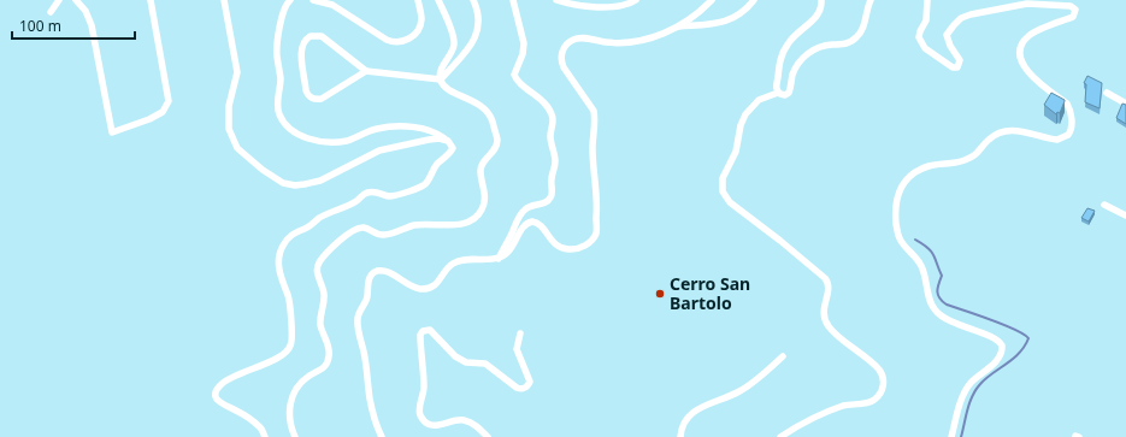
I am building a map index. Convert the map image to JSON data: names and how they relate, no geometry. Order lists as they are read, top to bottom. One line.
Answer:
{"places":["Cerro San Bartolo"],"scale_bar":"100 m"}
